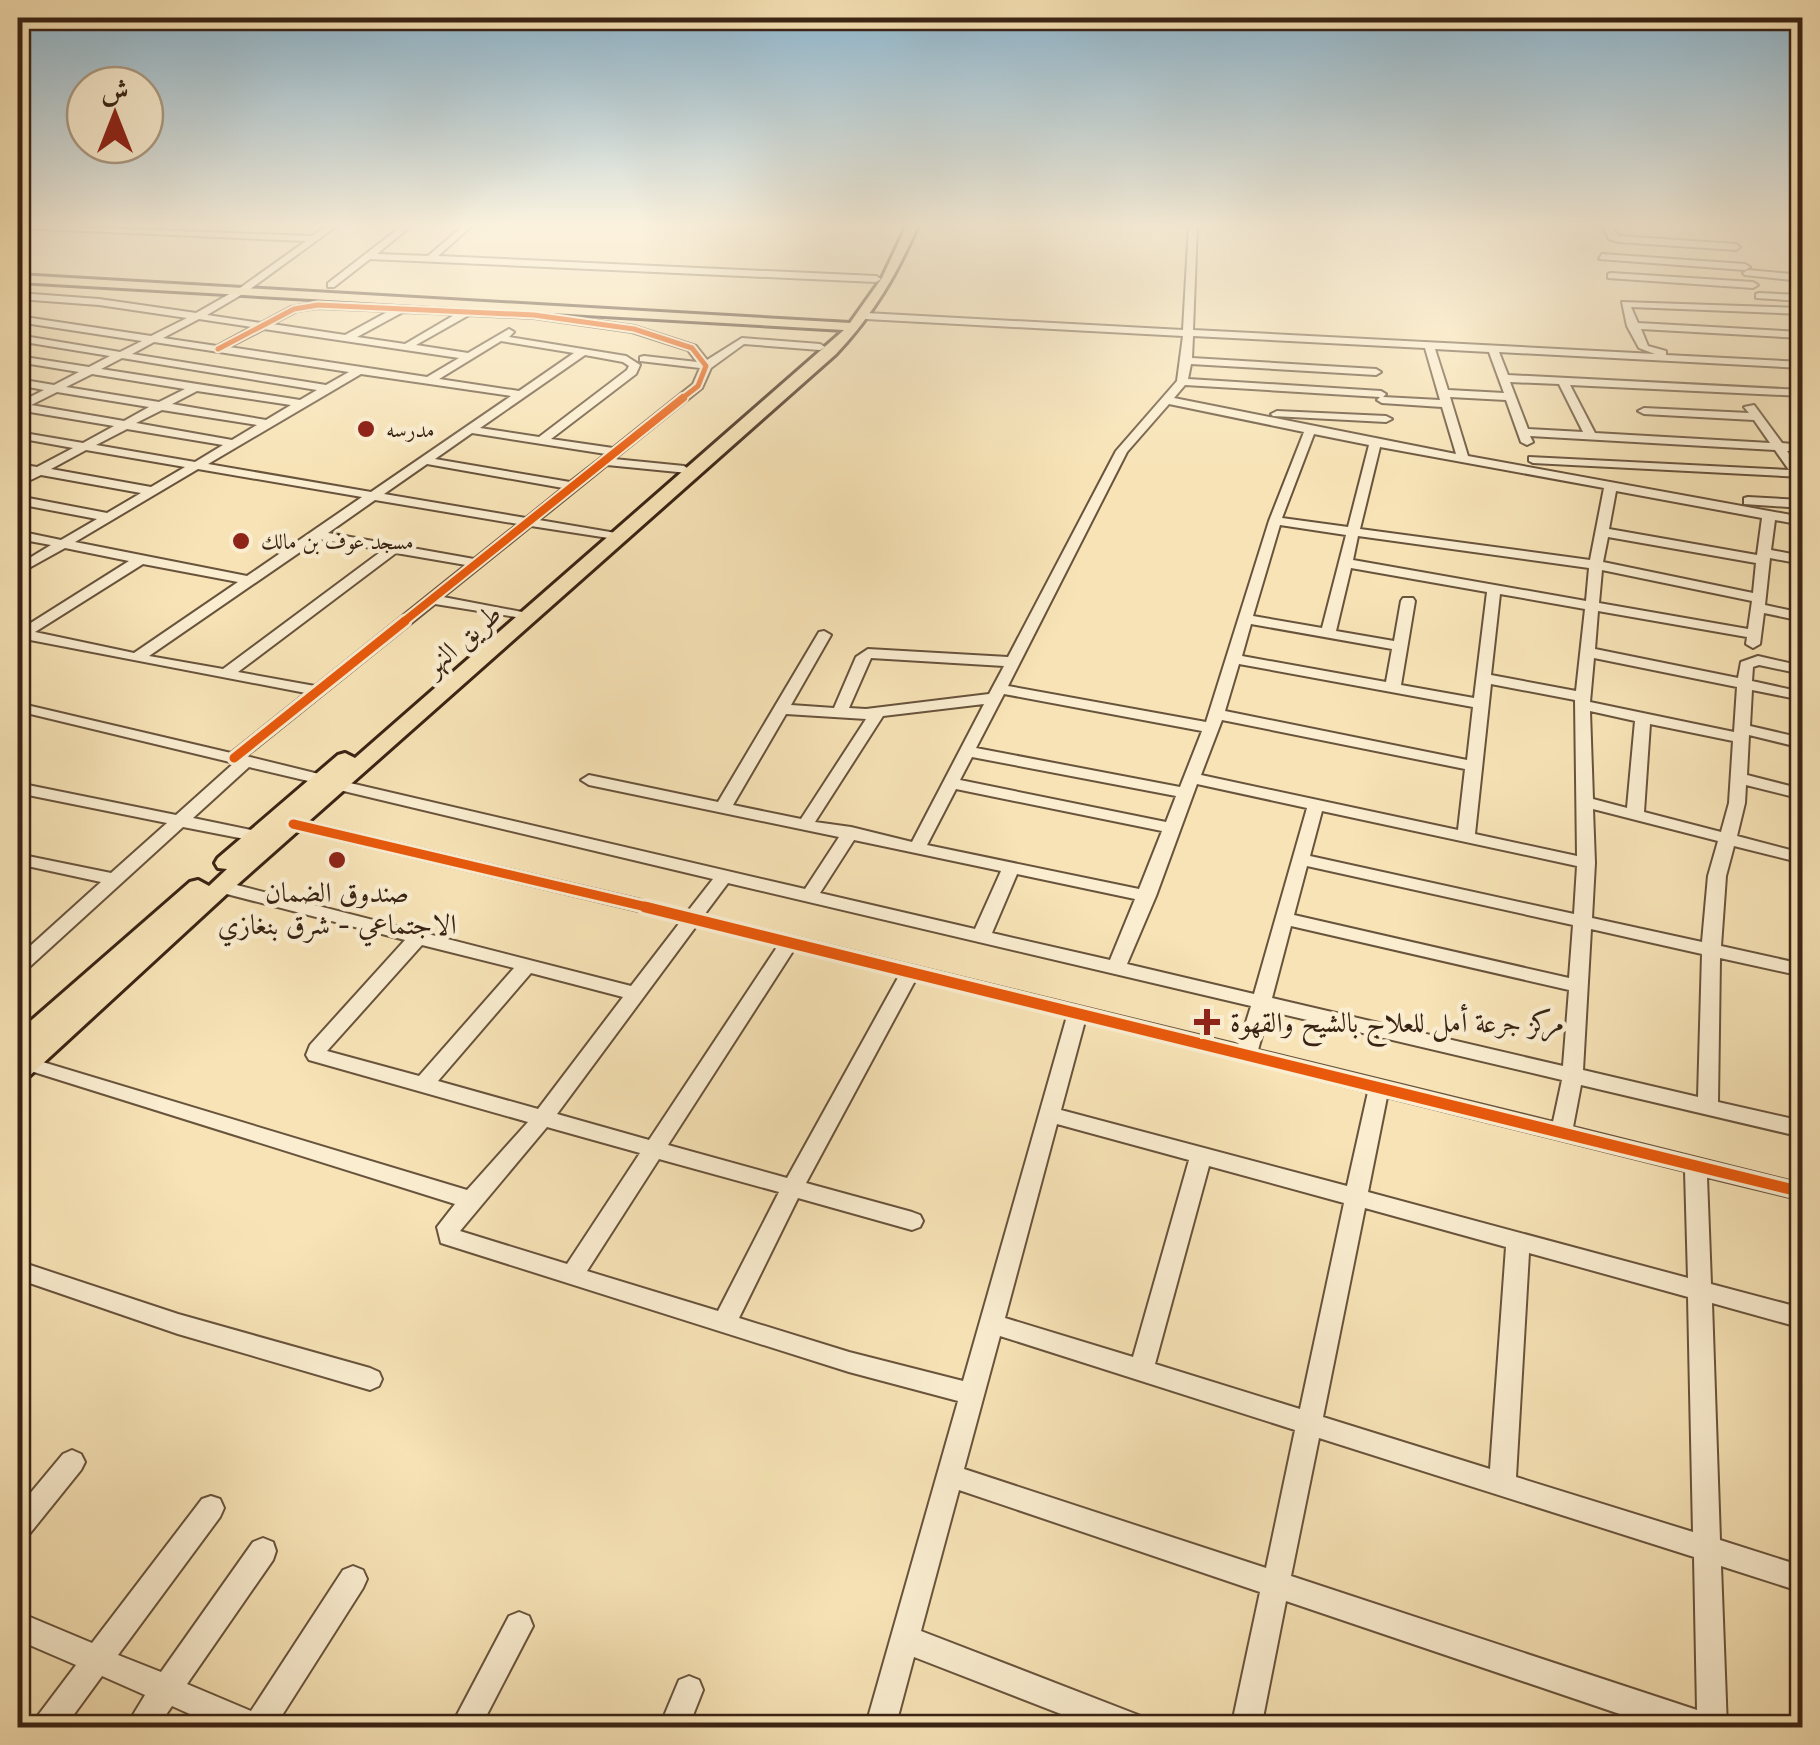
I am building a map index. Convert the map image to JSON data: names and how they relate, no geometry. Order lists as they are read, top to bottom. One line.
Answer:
{"streets":{"main road":["طريق النهر"]},"places":{"other":["مدرسه","مسجد عوف بن مالك","صندوق الضمان الاجتماعي - شرق بنغازي"],"health":["مركز جرعة أمل للعلاج بالشيح والقهوة"]},"north":"top"}
